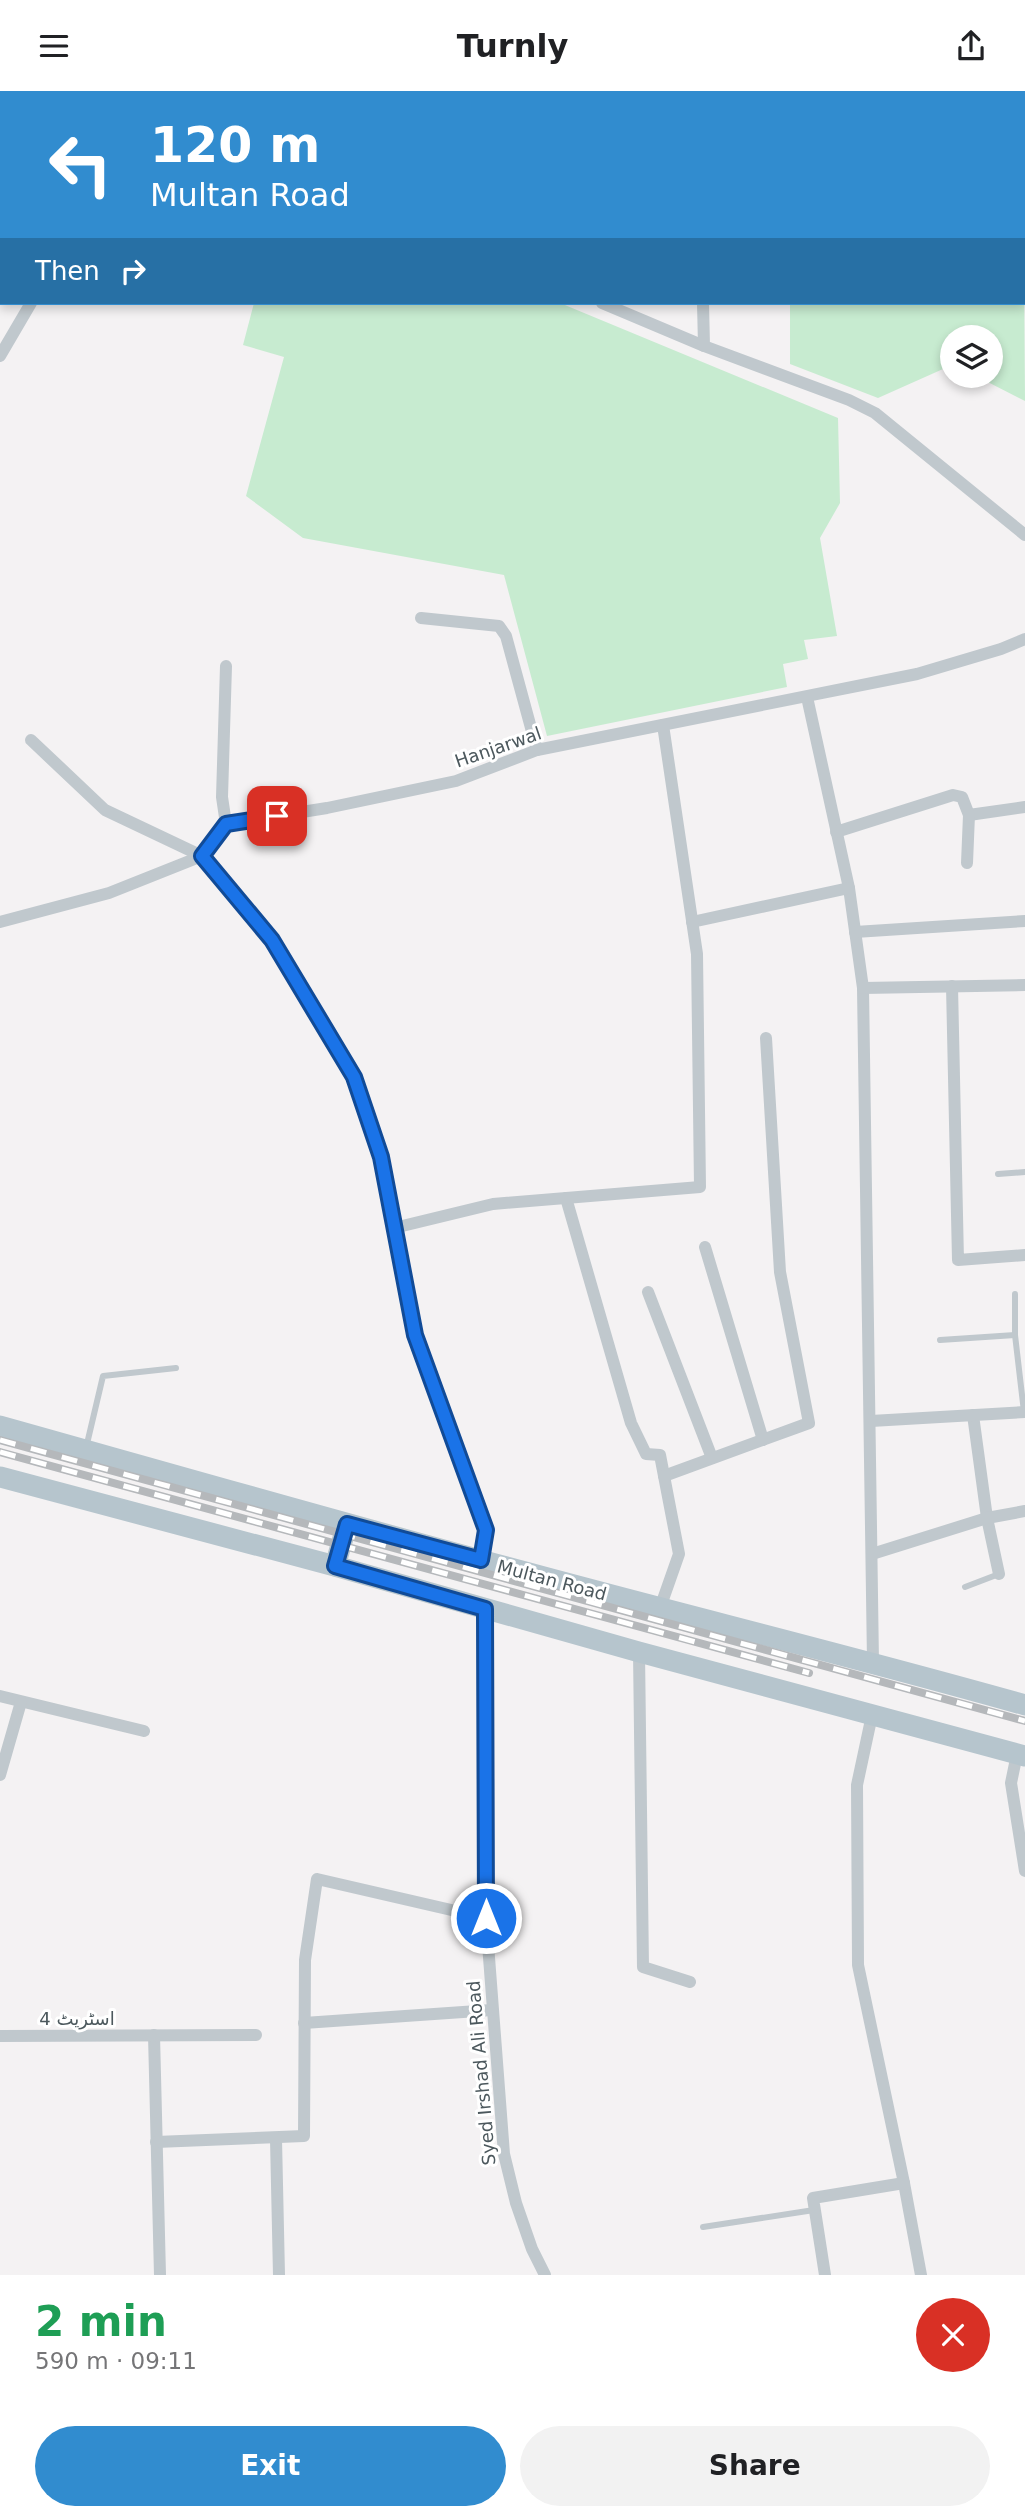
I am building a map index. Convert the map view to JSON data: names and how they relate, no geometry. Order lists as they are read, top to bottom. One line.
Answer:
{"streets":{"main road":["Multan Road"],"street":["Hanjarwal","اسٹریٹ 4","Syed Irshad Ali Road"]},"page":{"header":"Turnly","turn":["120 m","Multan Road"],"then":"Then","heading":["2 min","590 m · 09:11"],"buttons":["Exit","Share"]}}
